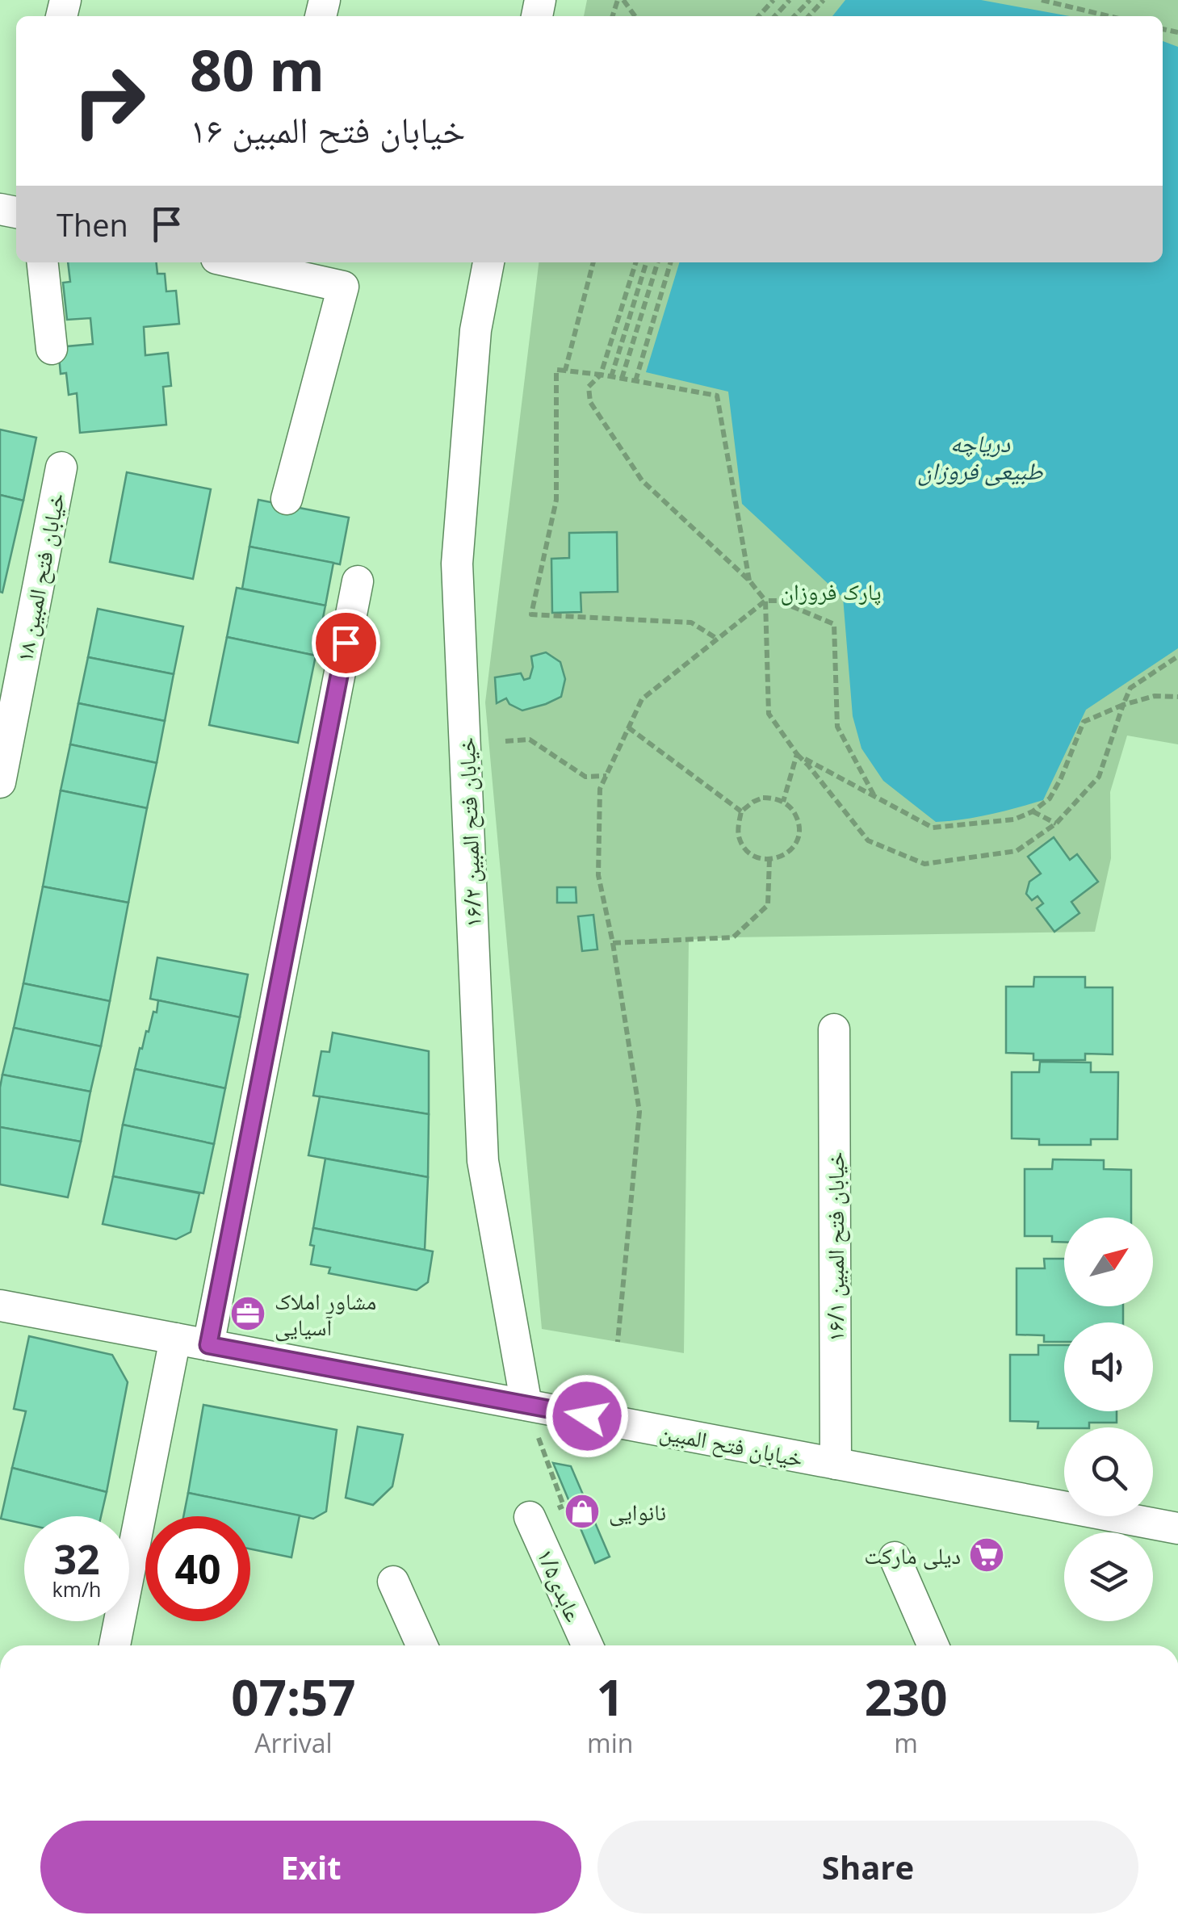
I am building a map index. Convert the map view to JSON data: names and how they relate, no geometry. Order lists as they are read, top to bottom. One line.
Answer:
{"streets":{"street":["خیابان فتح المبین ۱۸","خیابان فتح المبین ۱۶/۲","خیابان فتح المبین ۱۶/۱","خیابان فتح المبین","عابدی۱/۵"]},"crossings":[["خیابان فتح المبین ۱۶/۲","خیابان فتح المبین"],["خیابان فتح المبین ۱۶/۱","خیابان فتح المبین"]],"water":["دریاچه طبیعی فروزان"],"parks":["پارک فروزان"],"places":{"office":["مشاور املاک آسیایی"],"shop":["نانوایی"],"supermarket":["دیلی مارکت"]},"north":"top right","page":{"turn":["80 m","خیابان فتح المبین ۱۶"],"then":"Then","speed":"32 km/h","limit":"40","eta":["07:57","Arrival","1","min","230","m"],"buttons":["Exit","Share"]}}
